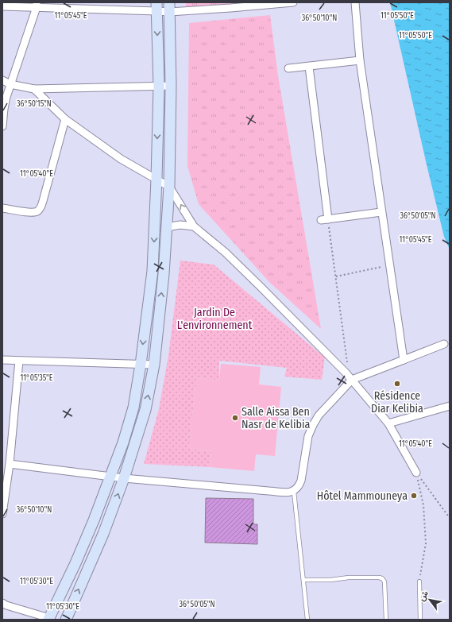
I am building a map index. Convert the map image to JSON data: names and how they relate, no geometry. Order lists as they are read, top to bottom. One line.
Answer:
{"parks":["Jardin De L'environnement"],"places":["Résidence Diar Kelibia","Salle Aissa Ben Nasr de Kelibia","Hôtel Mammouneya"],"north":"top left","coordinates":["11°05'45\"E","11°05'50\"E","36°50'10\"N","36°50'15\"N","11°05'40\"E","36°50'05\"N","11°05'35\"E","11°05'30\"E"]}
